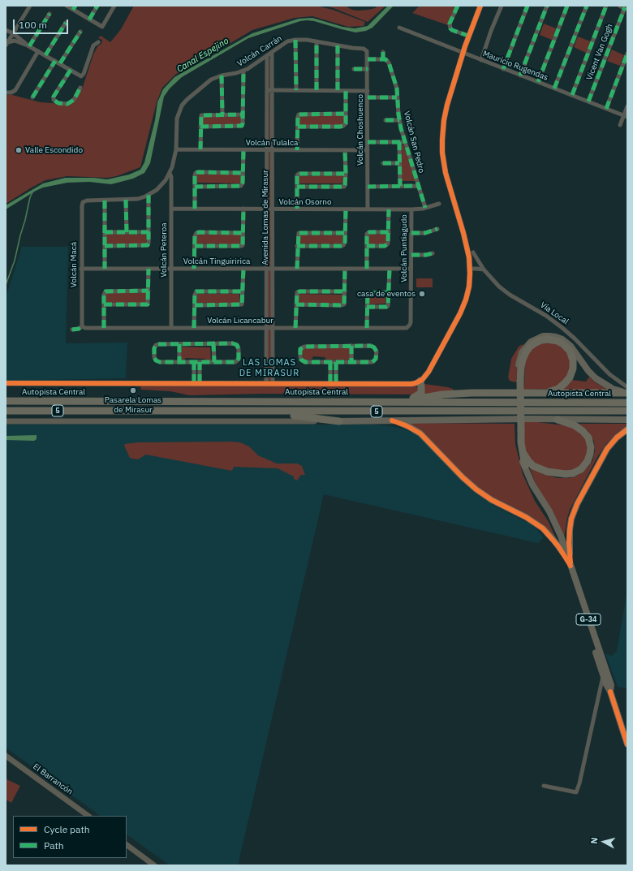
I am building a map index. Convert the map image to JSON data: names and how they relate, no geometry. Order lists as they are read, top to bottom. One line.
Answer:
{"streets":{"highway":["Autopista Central","5"],"main road":["G-34"],"street":["Volcán Carrán","Vicent Van Gogh","Mauricio Rugendas","Volcán Choshuenco","Volcán San Pedro","Volcán Tulalca","Volcán Osorno","Avenida Lomas de Mirasur","Volcán Puntiagudo","Volcán Peteroa","Volcán Tinguiririca","Volcán Macá","Vía Local","Volcán Licancabur","El Barrancón"]},"crossings":[["Volcán Carrán","Volcán Choshuenco"],["Volcán Carrán","Volcán Tulalca"],["Volcán Carrán","Avenida Lomas de Mirasur"],["Volcán Carrán","Volcán Peteroa"],["Volcán Carrán","Volcán Macá"],["Vicent Van Gogh","Mauricio Rugendas"],["Volcán Choshuenco","Volcán Tulalca"],["Volcán Choshuenco","Volcán Osorno"],["Volcán San Pedro","Volcán Osorno"],["Volcán Tulalca","Avenida Lomas de Mirasur"],["Volcán Osorno","Avenida Lomas de Mirasur"],["Volcán Osorno","Volcán Puntiagudo"],["Volcán Osorno","Volcán Peteroa"],["Avenida Lomas de Mirasur","Volcán Tinguiririca"],["Avenida Lomas de Mirasur","Volcán Licancabur"],["Volcán Puntiagudo","Volcán Tinguiririca"],["Volcán Puntiagudo","Volcán Licancabur"],["Volcán Peteroa","Volcán Tinguiririca"],["Volcán Peteroa","Volcán Licancabur"],["Volcán Tinguiririca","Volcán Macá"],["Volcán Macá","Volcán Licancabur"]],"districts":["LAS LOMAS DE MIRASUR"],"water":["Canal Espejino"],"places":["Valle Escondido","casa de eventos","Pasarela Lomas de Mirasur"],"legend":["Cycle path","Path"],"scale_bar":"100 m","north":"left"}
